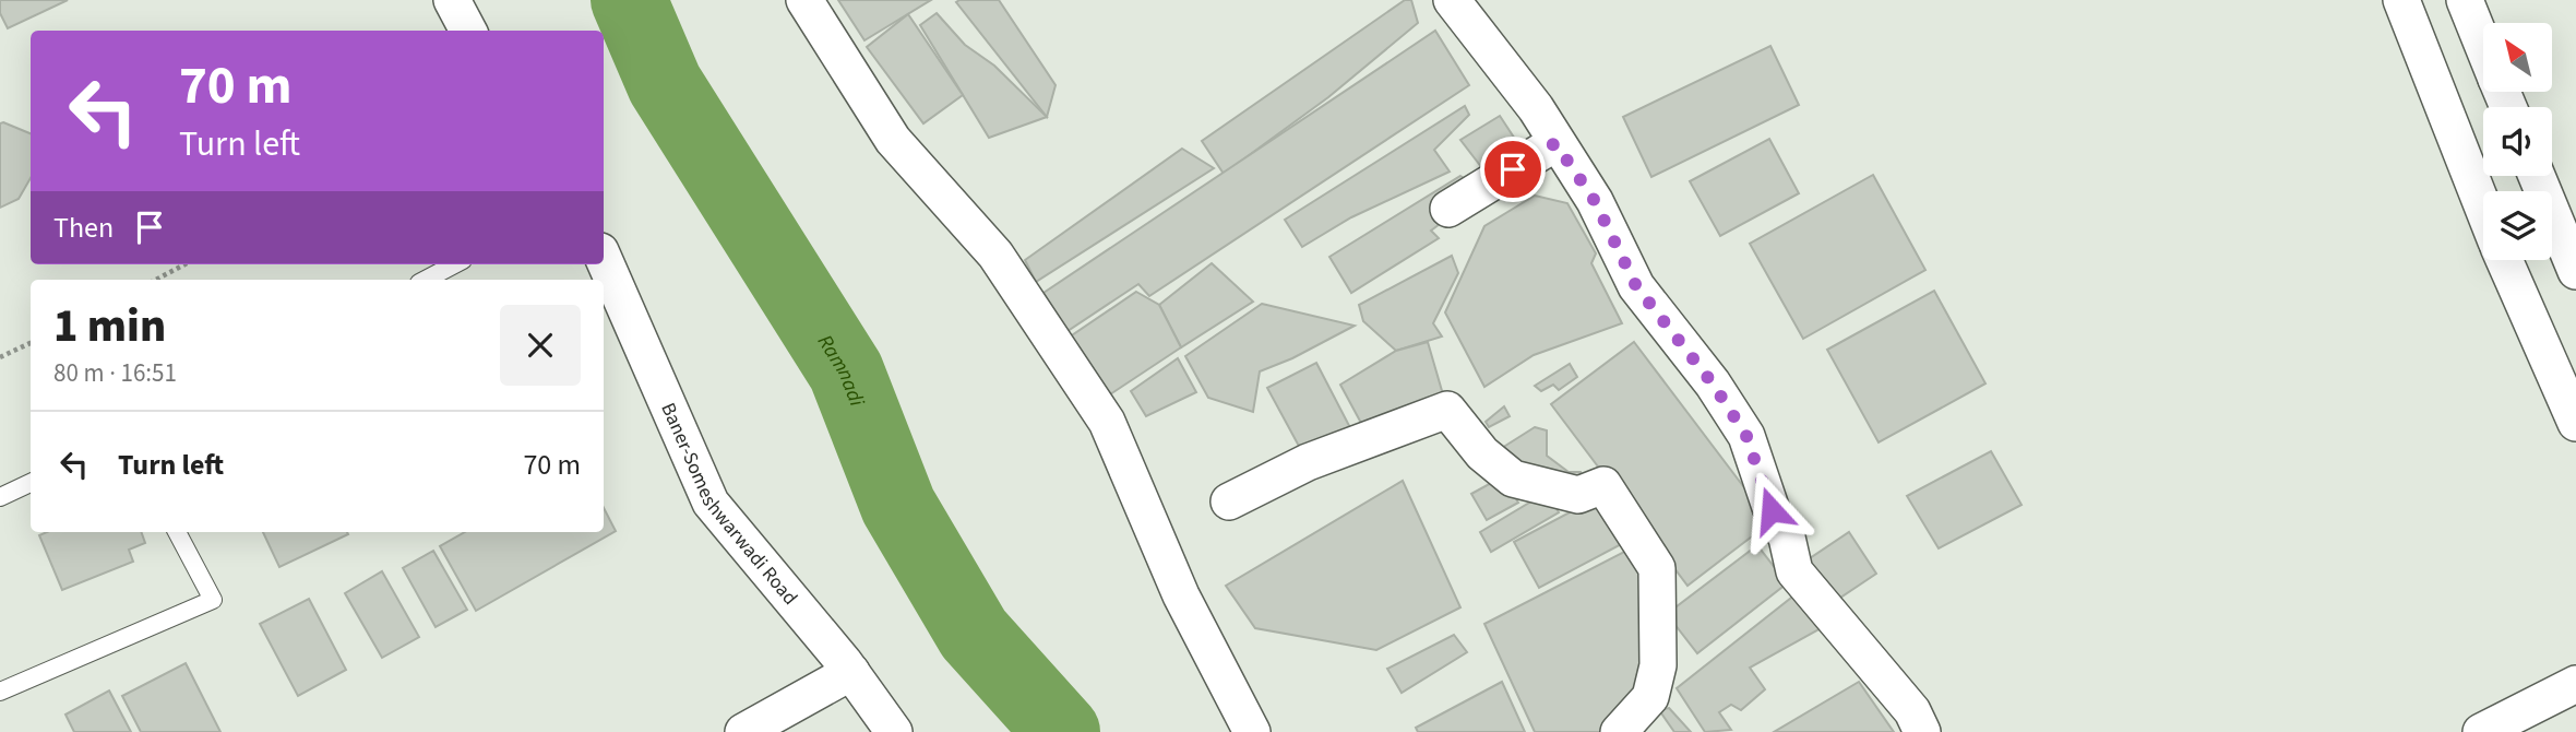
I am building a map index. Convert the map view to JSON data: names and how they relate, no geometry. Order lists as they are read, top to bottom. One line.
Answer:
{"streets":{"street":["Baner-Someshwarwadi Road"]},"water":["Ramnadi"],"north":"top left","page":{"turn":["70 m","Turn left"],"then":"Then","heading":["1 min","80 m · 16:51"],"list":[{"name":"Turn left","value":"70 m"}]}}
